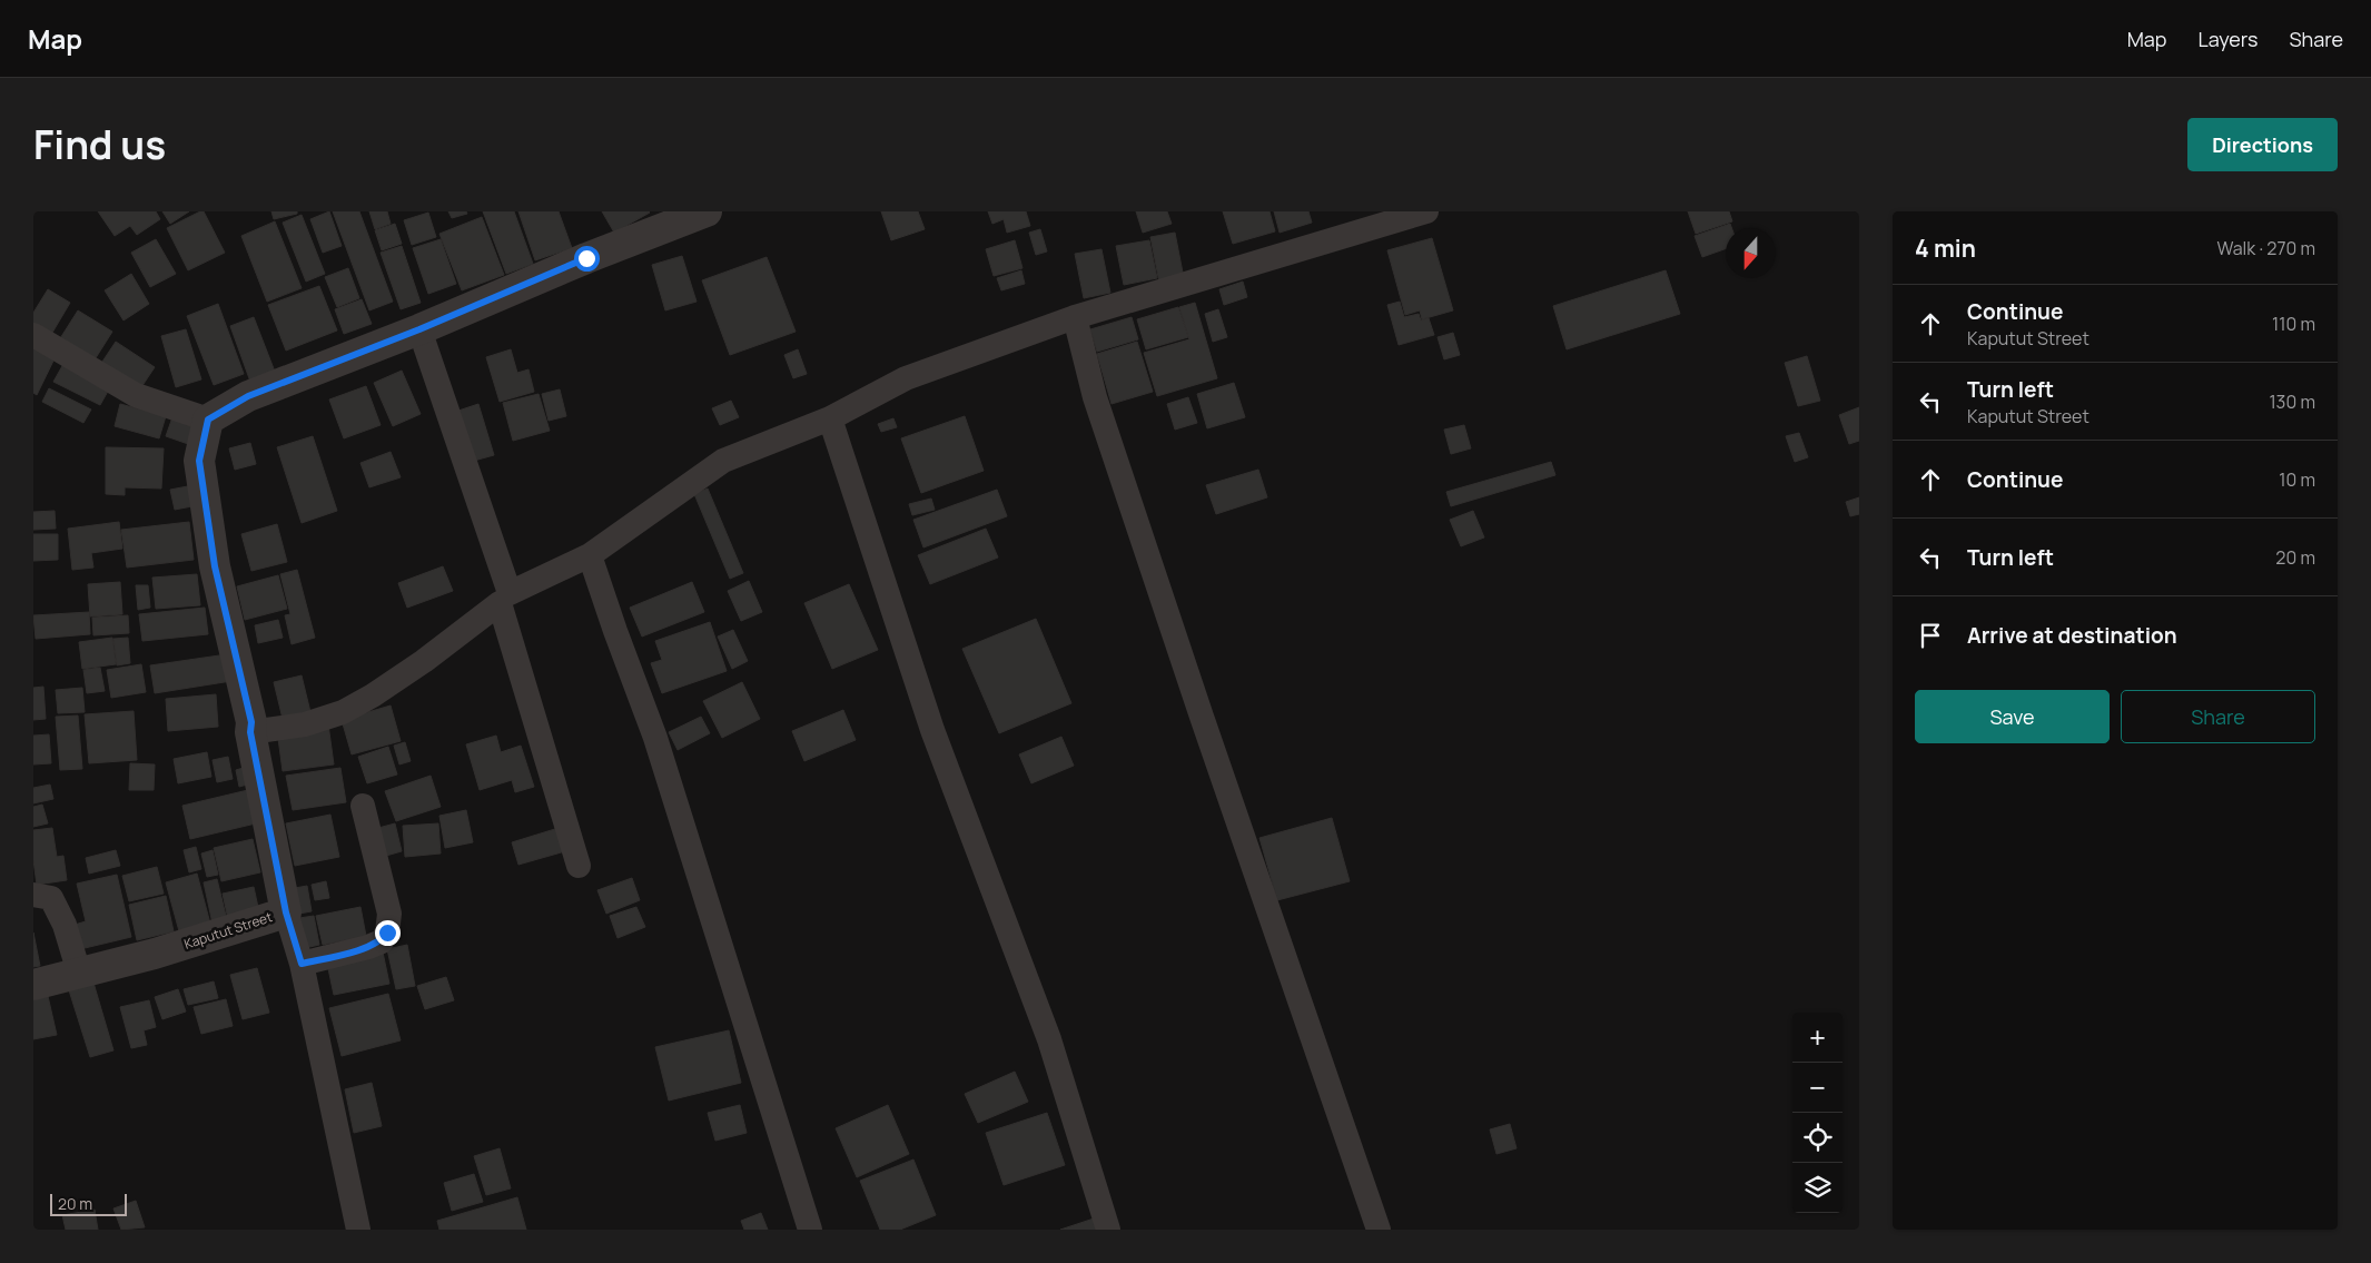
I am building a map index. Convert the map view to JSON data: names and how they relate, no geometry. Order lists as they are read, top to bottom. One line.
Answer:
{"streets":{"street":["Kaputut Street"]},"scale_bar":"20 m","north":"bottom","page":{"header":"Map","nav":["Map","Layers","Share"],"title":"Find us","buttons":["Directions",["Save","Share"]],"heading":["4 min","Walk · 270 m"],"list":[["Continue","Kaputut Street","110 m"],["Turn left","Kaputut Street","130 m"],["Continue","10 m"],["Turn left","20 m"],"Arrive at destination"],"map_buttons":["+","−"],"scale":"20 m"}}
